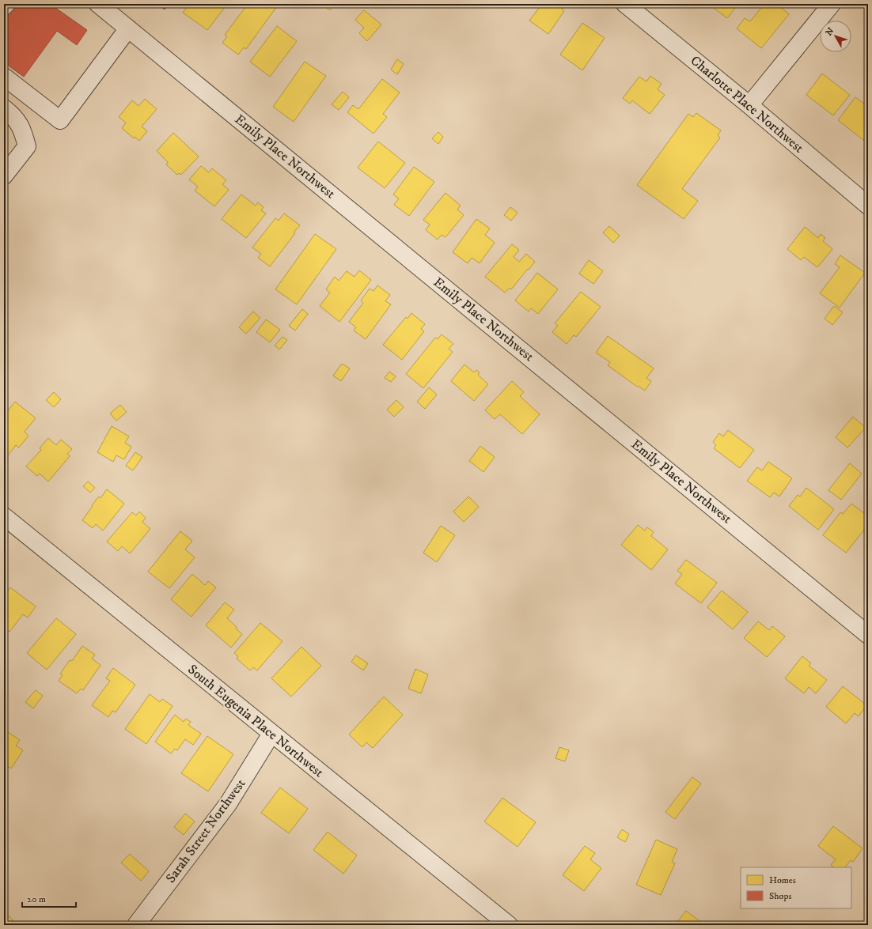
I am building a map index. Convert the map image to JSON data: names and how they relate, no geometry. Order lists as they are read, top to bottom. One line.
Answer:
{"streets":{"street":["Charlotte Place Northwest","Emily Place Northwest","South Eugenia Place Northwest","Sarah Street Northwest"]},"crossings":[["South Eugenia Place Northwest","Sarah Street Northwest"]],"legend":["Homes","Shops"],"scale_bar":"20 m","north":"top left"}
